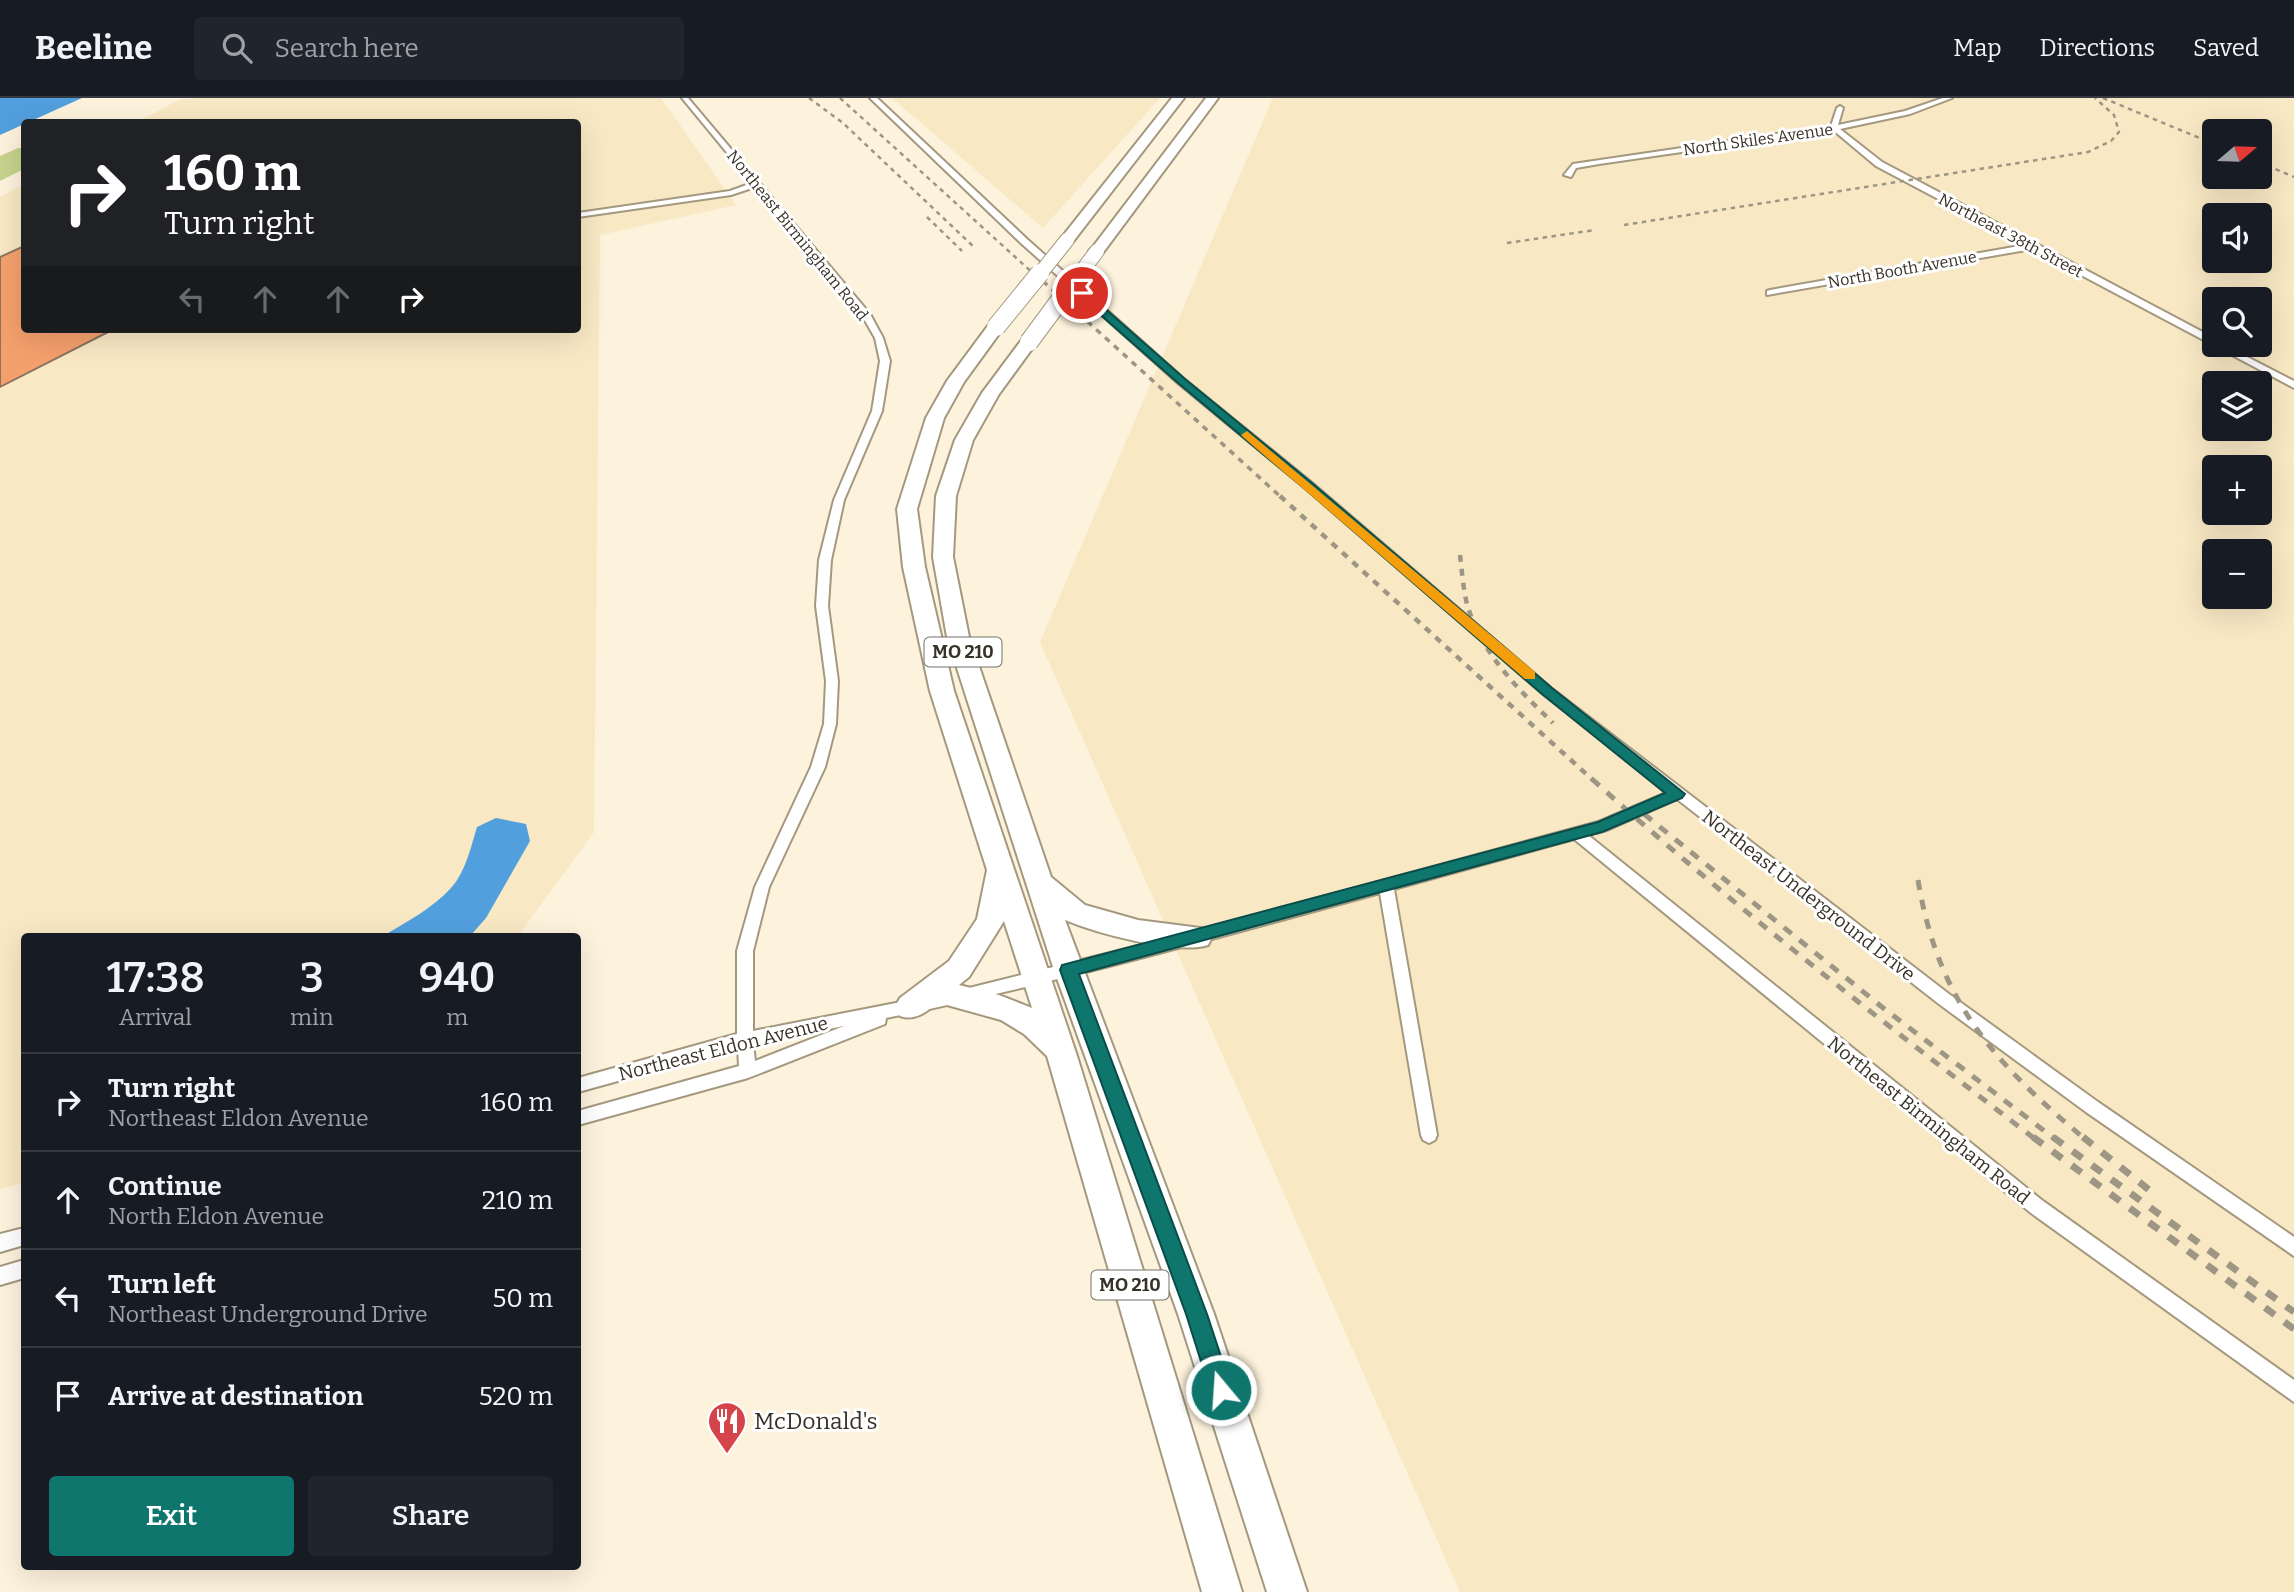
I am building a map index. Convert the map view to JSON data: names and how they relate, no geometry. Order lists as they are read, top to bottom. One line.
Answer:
{"streets":{"highway":["MO 210"],"street":["North Skiles Avenue","Northeast Birmingham Road","Northeast 38th Street","North Booth Avenue","Northeast Underground Drive","Northeast Eldon Avenue"]},"crossings":[["North Skiles Avenue","Northeast 38th Street"],["Northeast Birmingham Road","Northeast Eldon Avenue"],["Northeast 38th Street","North Booth Avenue"],["MO 210","Northeast Eldon Avenue"],["Northeast Underground Drive","Northeast Eldon Avenue"]],"places":{"restaurant":["McDonald's"]},"north":"right","page":{"header":"Beeline","search":"Search here","nav":["Map","Directions","Saved"],"map_buttons":["+","−"],"turn":["160 m","Turn right"],"eta":["17:38","Arrival","3","min","940","m"],"list":[{"name":"Turn right","note":"Northeast Eldon Avenue","value":"160 m"},{"name":"Continue","note":"North Eldon Avenue","value":"210 m"},{"name":"Turn left","note":"Northeast Underground Drive","value":"50 m"},{"name":"Arrive at destination","value":"520 m"}],"buttons":["Exit","Share"]}}
